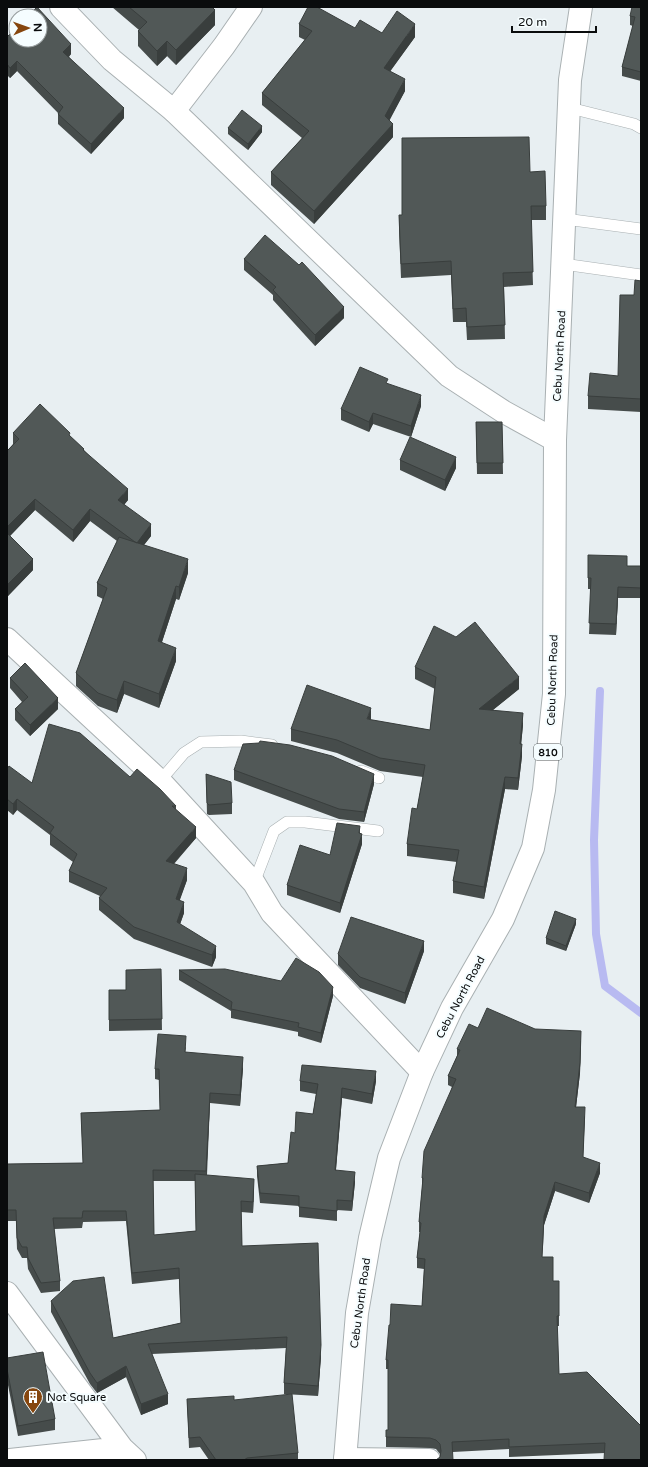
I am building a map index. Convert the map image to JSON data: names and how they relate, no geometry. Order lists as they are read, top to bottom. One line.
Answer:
{"streets":{"main road":["Cebu North Road","810"]},"places":{"building":["Not Square"]},"scale_bar":"20 m","north":"right"}
